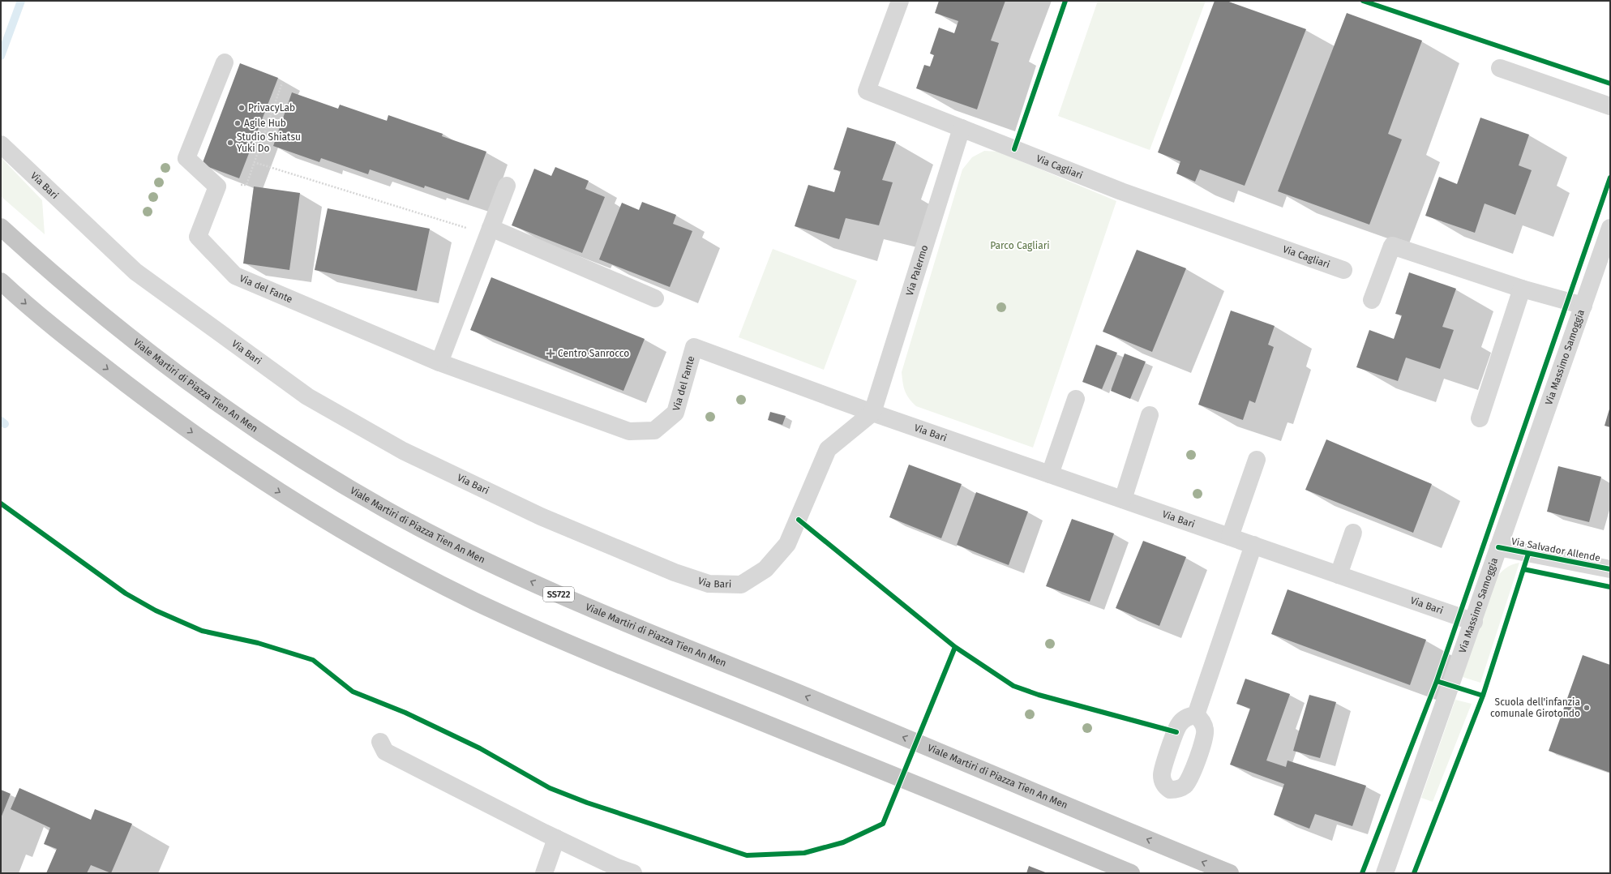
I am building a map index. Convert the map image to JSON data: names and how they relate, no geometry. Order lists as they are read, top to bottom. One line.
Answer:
{"streets":{"highway":["Viale Martiri di Piazza Tien An Men","SS722"],"street":["Via Cagliari","Via Bari","Via Palermo","Via del Fante","Via Massimo Samoggia","Via Salvador Allende"]},"crossings":[["Via Cagliari","Via Palermo"],["Via Bari","Via Palermo"],["Via Bari","Via del Fante"],["Via Bari","Via Massimo Samoggia"],["Via Palermo","Via del Fante"],["Via Massimo Samoggia","Via Salvador Allende"]],"parks":["Parco Cagliari"],"places":{"other":["PrivacyLab","Agile Hub","Studio Shiatsu Yuki Do","Scuola dell'infanzia comunale Girotondo"],"health":["Centro Sanrocco"]}}
